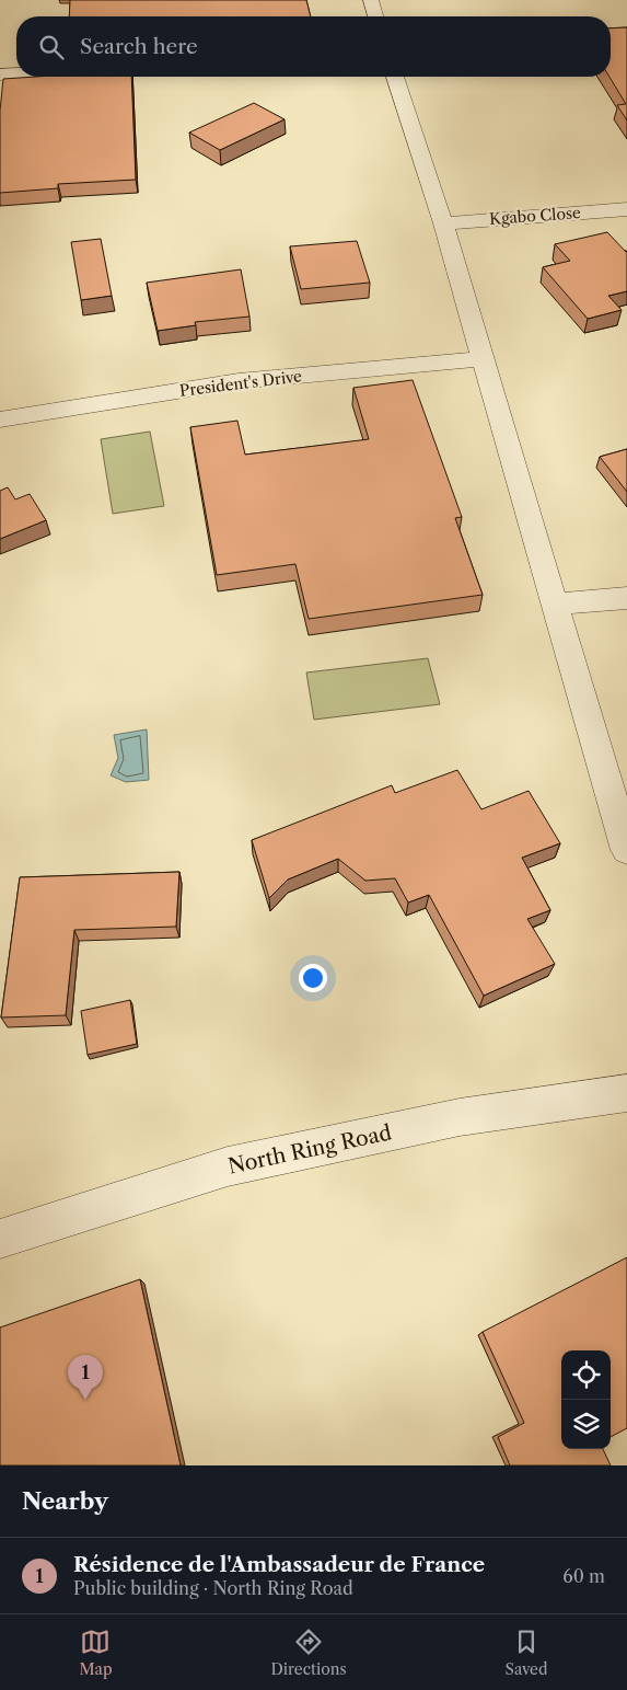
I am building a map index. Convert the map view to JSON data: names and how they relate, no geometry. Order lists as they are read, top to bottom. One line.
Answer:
{"streets":{"street":["Kgabo Close","President's Drive","North Ring Road"]},"page":{"search":"Search here","pins":"1","heading":"Nearby","list":[{"mark":"1","name":"Résidence de l'Ambassadeur de France","note":"Public building · North Ring Road","value":"60 m"}],"nav":["Map","Directions","Saved"]}}
